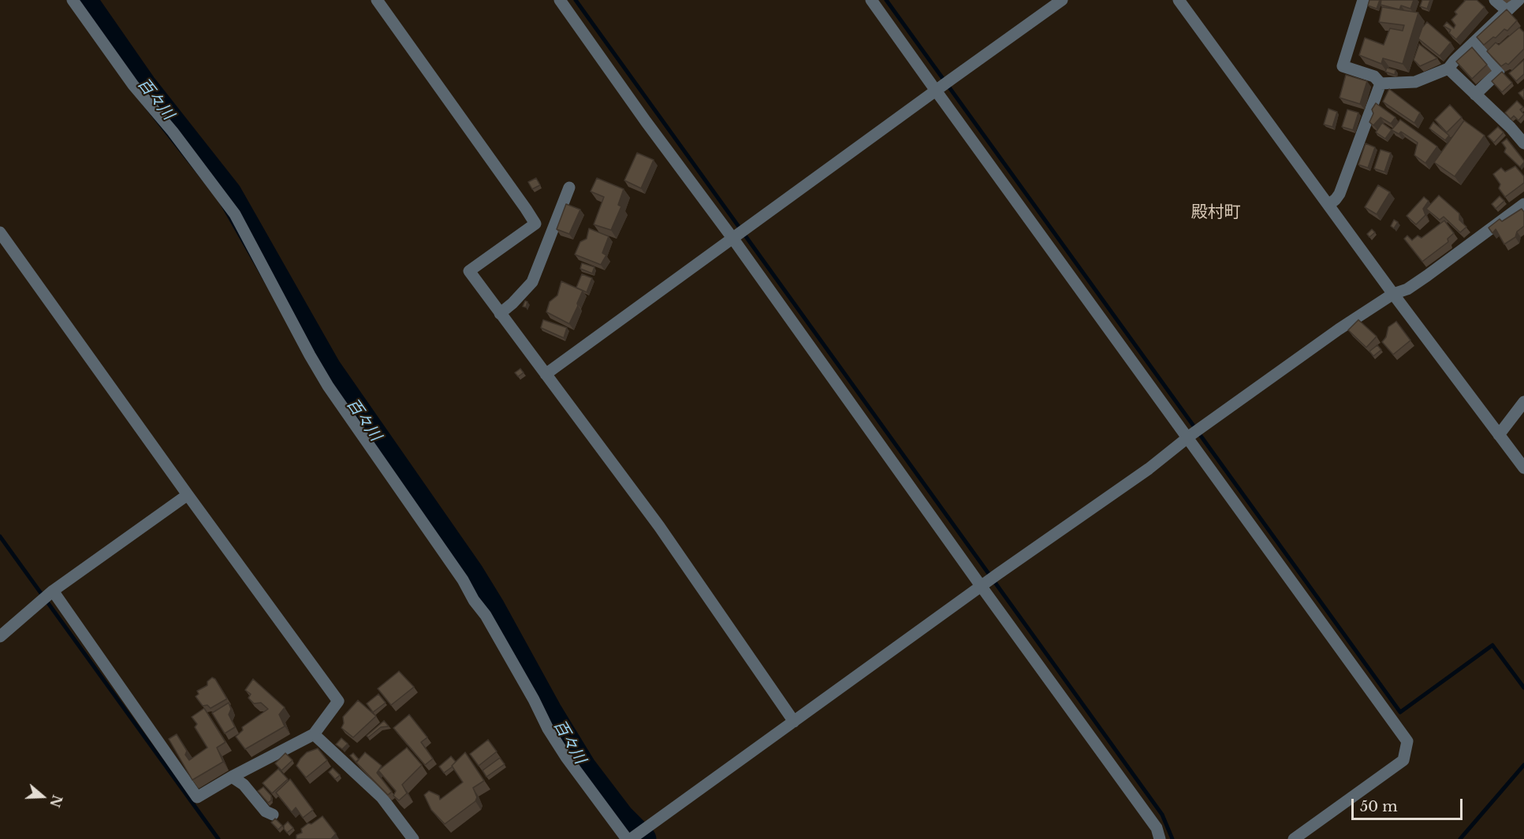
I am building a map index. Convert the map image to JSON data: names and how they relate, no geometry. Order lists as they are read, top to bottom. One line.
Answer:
{"districts":["殿村町"],"water":["百々川"],"scale_bar":"50 m","north":"right"}
